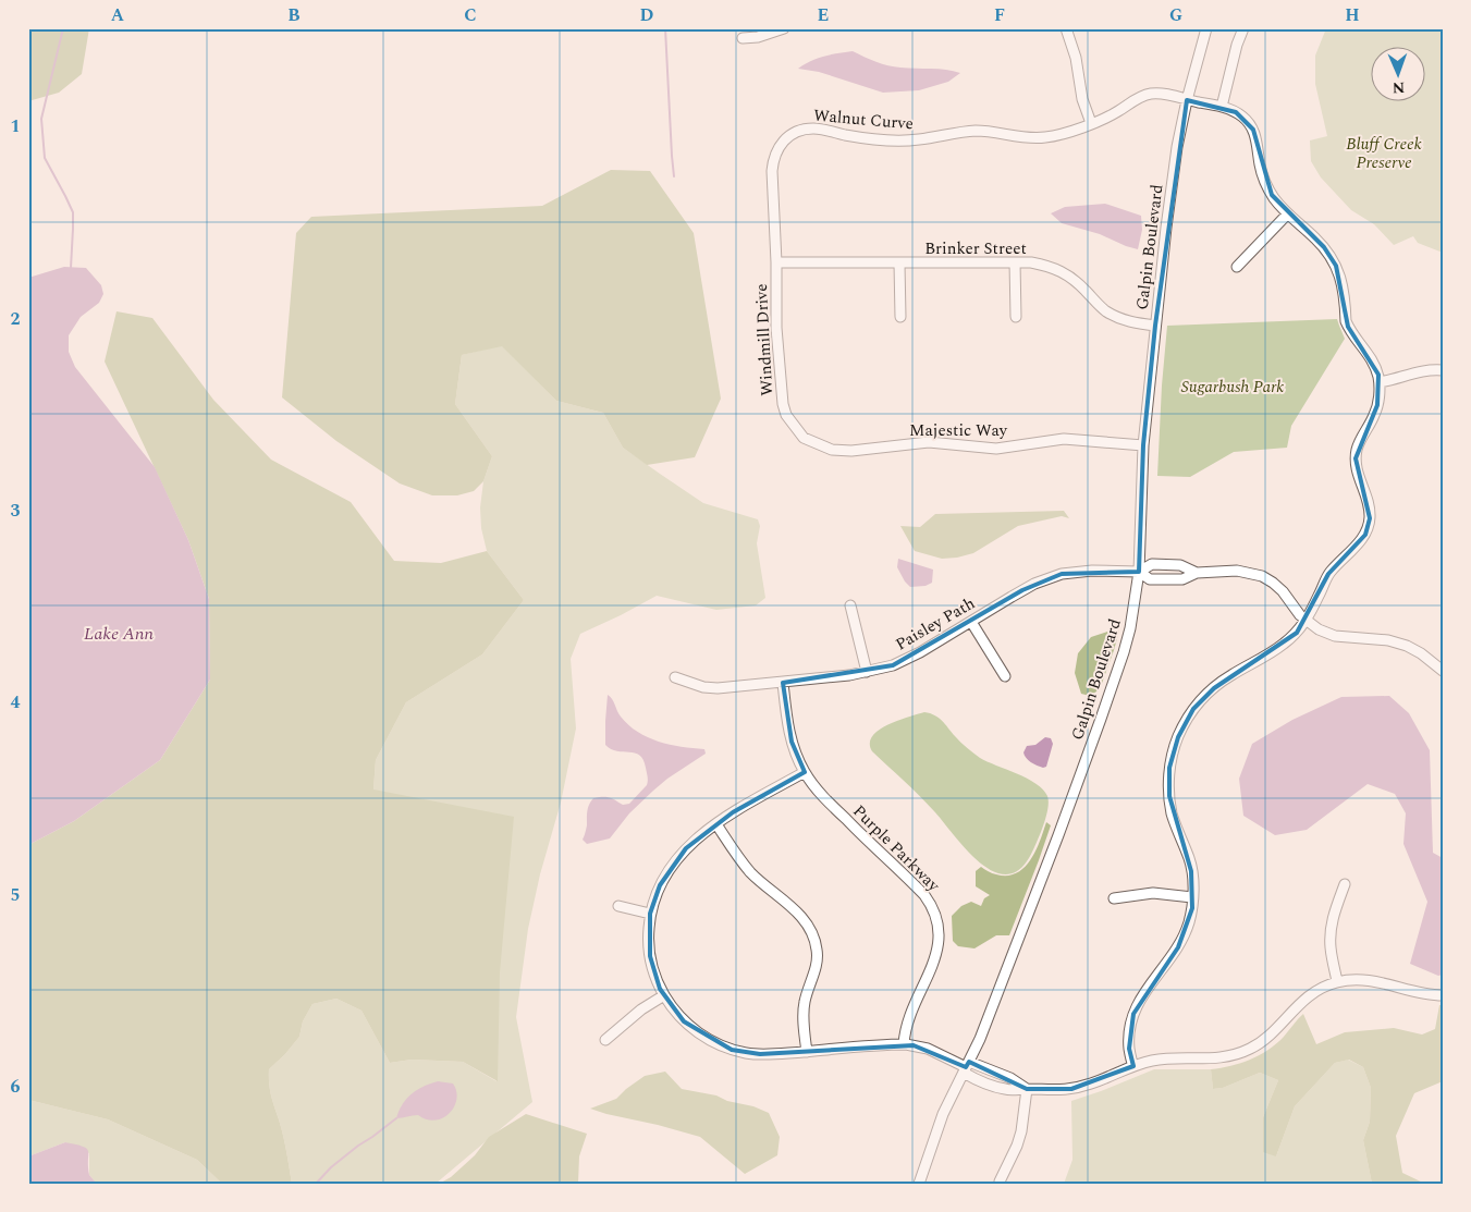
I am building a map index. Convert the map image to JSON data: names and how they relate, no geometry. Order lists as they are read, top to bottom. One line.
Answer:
{"streets":{"street":["Walnut Curve","Galpin Boulevard","Brinker Street","Windmill Drive","Majestic Way","Paisley Path","Purple Parkway"]},"crossings":[["Walnut Curve","Galpin Boulevard"],["Walnut Curve","Brinker Street"],["Walnut Curve","Windmill Drive"],["Galpin Boulevard","Brinker Street"],["Galpin Boulevard","Majestic Way"],["Galpin Boulevard","Paisley Path"],["Brinker Street","Windmill Drive"],["Windmill Drive","Majestic Way"],["Paisley Path","Purple Parkway"]],"water":["Lake Ann"],"parks":["Bluff Creek Preserve","Sugarbush Park"],"north":"bottom","grid":{"columns":["A","B","C","D","E","F","G","H"],"rows":["1","2","3","4","5","6"]}}
